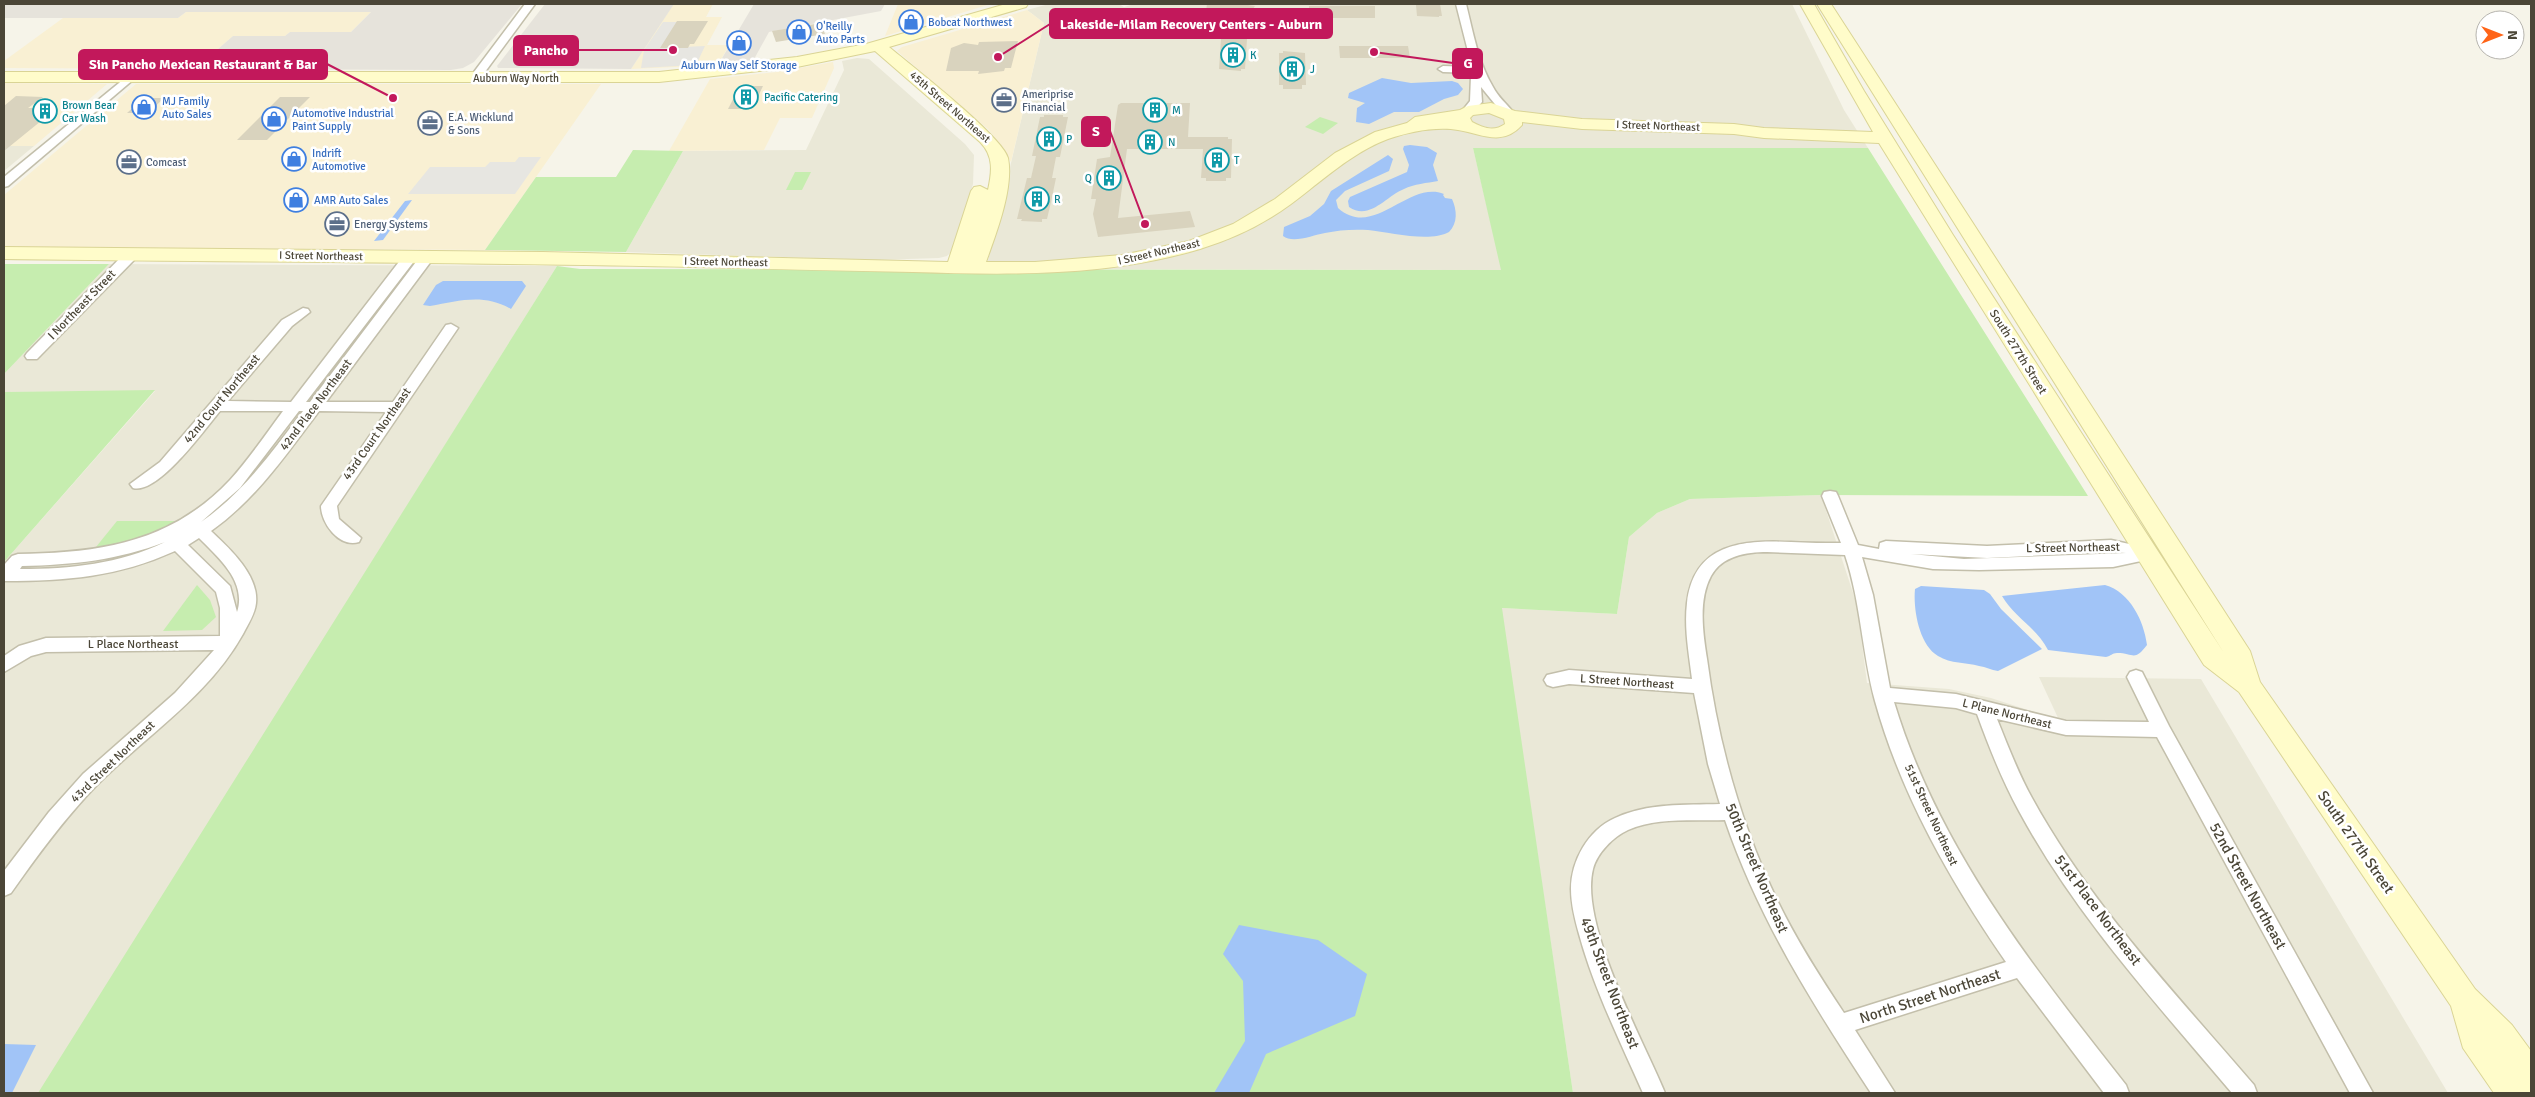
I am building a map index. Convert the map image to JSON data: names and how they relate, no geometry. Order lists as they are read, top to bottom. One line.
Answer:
{"streets":{"main road":["Auburn Way North","45th Street Northeast","I Street Northeast","South 277th Street"],"street":["I Northeast Street","42nd Court Northeast","42nd Place Northeast","43rd Court Northeast","L Street Northeast","L Place Northeast","L Plane Northeast","43rd Street Northeast","51st Street Northeast","50th Street Northeast","52nd Street Northeast","51st Place Northeast","49th Street Northeast","North Street Northeast"]},"crossings":[["Auburn Way North","45th Street Northeast"],["45th Street Northeast","I Street Northeast"],["I Street Northeast","I Northeast Street"],["I Street Northeast","South 277th Street"],["I Street Northeast","42nd Place Northeast"],["South 277th Street","L Street Northeast"],["42nd Place Northeast","43rd Street Northeast"],["L Street Northeast","51st Street Northeast"],["L Street Northeast","50th Street Northeast"],["L Place Northeast","43rd Street Northeast"],["L Plane Northeast","51st Street Northeast"],["L Plane Northeast","52nd Street Northeast"],["L Plane Northeast","51st Place Northeast"],["51st Street Northeast","North Street Northeast"],["50th Street Northeast","49th Street Northeast"],["50th Street Northeast","North Street Northeast"]],"places":{"shop":["Bobcat Northwest","O'Reilly Auto Parts","Auburn Way Self Storage","MJ Family Auto Sales","Automotive Industrial Paint Supply","Indrift Automotive","AMR Auto Sales"],"other":["Pancho","G","Lakeside-Milam Recovery Centers - Auburn","Sin Pancho Mexican Restaurant & Bar","S"],"building":["K","J","Pacific Catering","M","Brown Bear Car Wash","P","N","T","Q","R"],"office":["Ameriprise Financial","E.A. Wicklund & Sons","Comcast","Energy Systems"]},"north":"right"}
